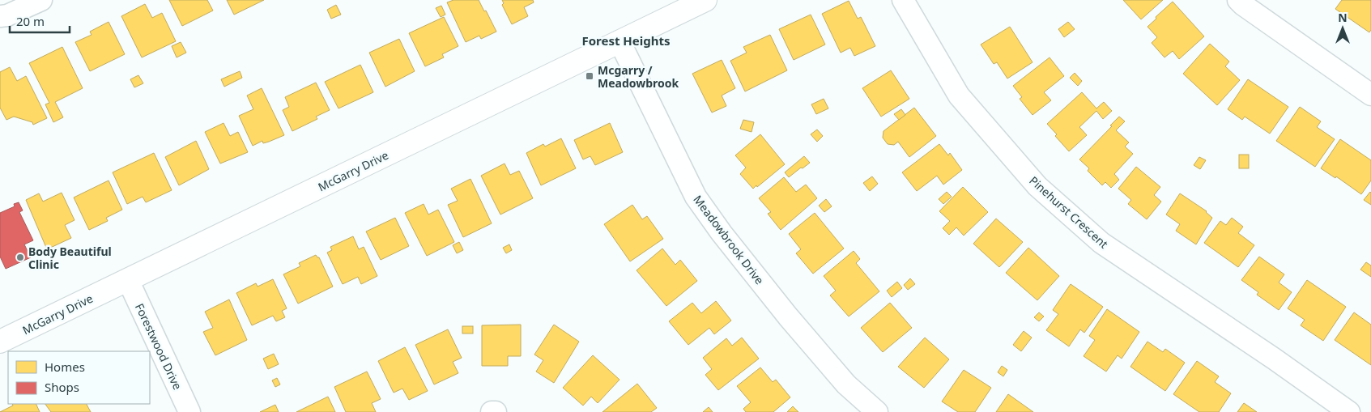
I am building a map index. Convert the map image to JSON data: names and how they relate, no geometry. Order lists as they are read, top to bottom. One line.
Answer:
{"streets":{"street":["McGarry Drive","Pinehurst Crescent","Meadowbrook Drive","Forestwood Drive"]},"crossings":[["McGarry Drive","Meadowbrook Drive"],["McGarry Drive","Forestwood Drive"]],"districts":["Forest Heights"],"places":{"transit":["Mcgarry / Meadowbrook"],"other":["Body Beautiful Clinic"]},"legend":["Homes","Shops"],"scale_bar":"20 m","north":"top"}
